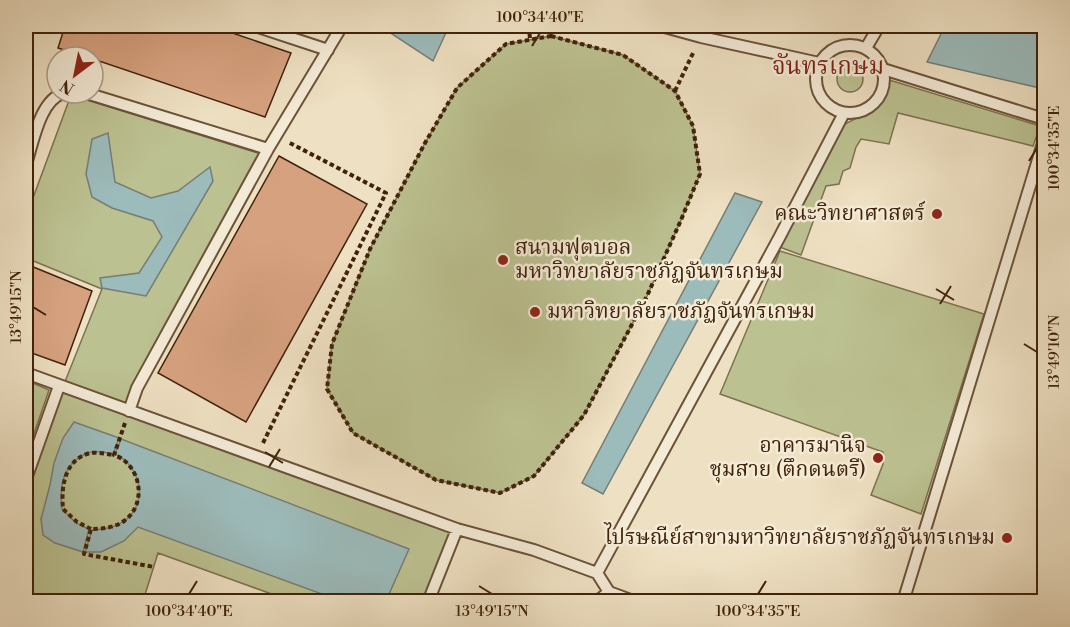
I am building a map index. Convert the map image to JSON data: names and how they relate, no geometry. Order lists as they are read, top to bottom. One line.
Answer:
{"districts":["จันทรเกษม"],"places":["คณะวิทยาศาสตร์","สนามฟุตบอล มหาวิทยาลัยราชภัฏจันทรเกษม","มหาวิทยาลัยราชภัฏจันทรเกษม","อาคารมานิจ ชุมสาย (ตึกดนตรี)","ไปรษณีย์สาขามหาวิทยาลัยราชภัฏจันทรเกษม"],"north":"bottom left","coordinates":["100°34'40\"E","100°34'35\"E","13°49'15\"N","13°49'10\"N"]}
